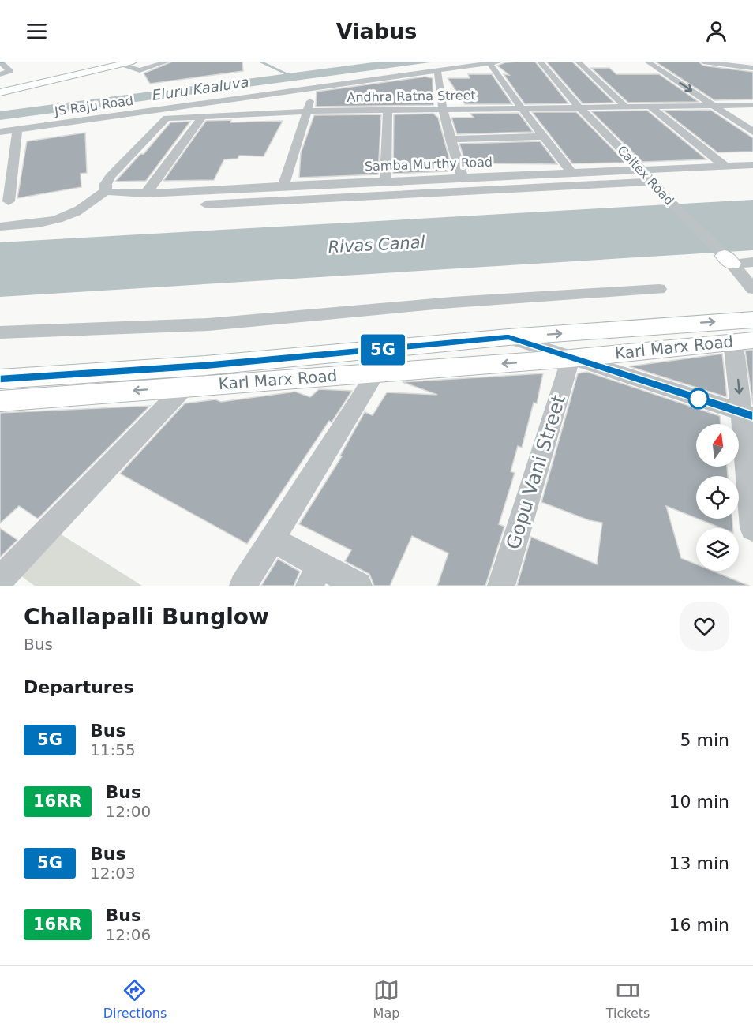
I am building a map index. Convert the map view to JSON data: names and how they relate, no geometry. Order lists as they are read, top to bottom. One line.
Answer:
{"streets":{"main road":["Karl Marx Road"],"street":["Andhra Ratna Street","JS Raju Road","Samba Murthy Road","Caltex Road","Gopu Vani Street"]},"crossings":[["Andhra Ratna Street","JS Raju Road"],["Andhra Ratna Street","Caltex Road"],["Samba Murthy Road","Caltex Road"],["Karl Marx Road","Gopu Vani Street"]],"water":["Eluru Kaaluva","Rivas Canal"],"lines":["bus line 5G"],"north":"top","page":{"header":"Viabus","on_map":"5G","heading":[["Challapalli Bunglow","Bus"],"Departures"],"list":[{"mark":"5G","name":"Bus","note":"11:55","value":"5 min"},{"mark":"16RR","name":"Bus","note":"12:00","value":"10 min"},{"mark":"5G","name":"Bus","note":"12:03","value":"13 min"},{"mark":"16RR","name":"Bus","note":"12:06","value":"16 min"}],"tabs":["Directions","Map","Tickets"]}}
